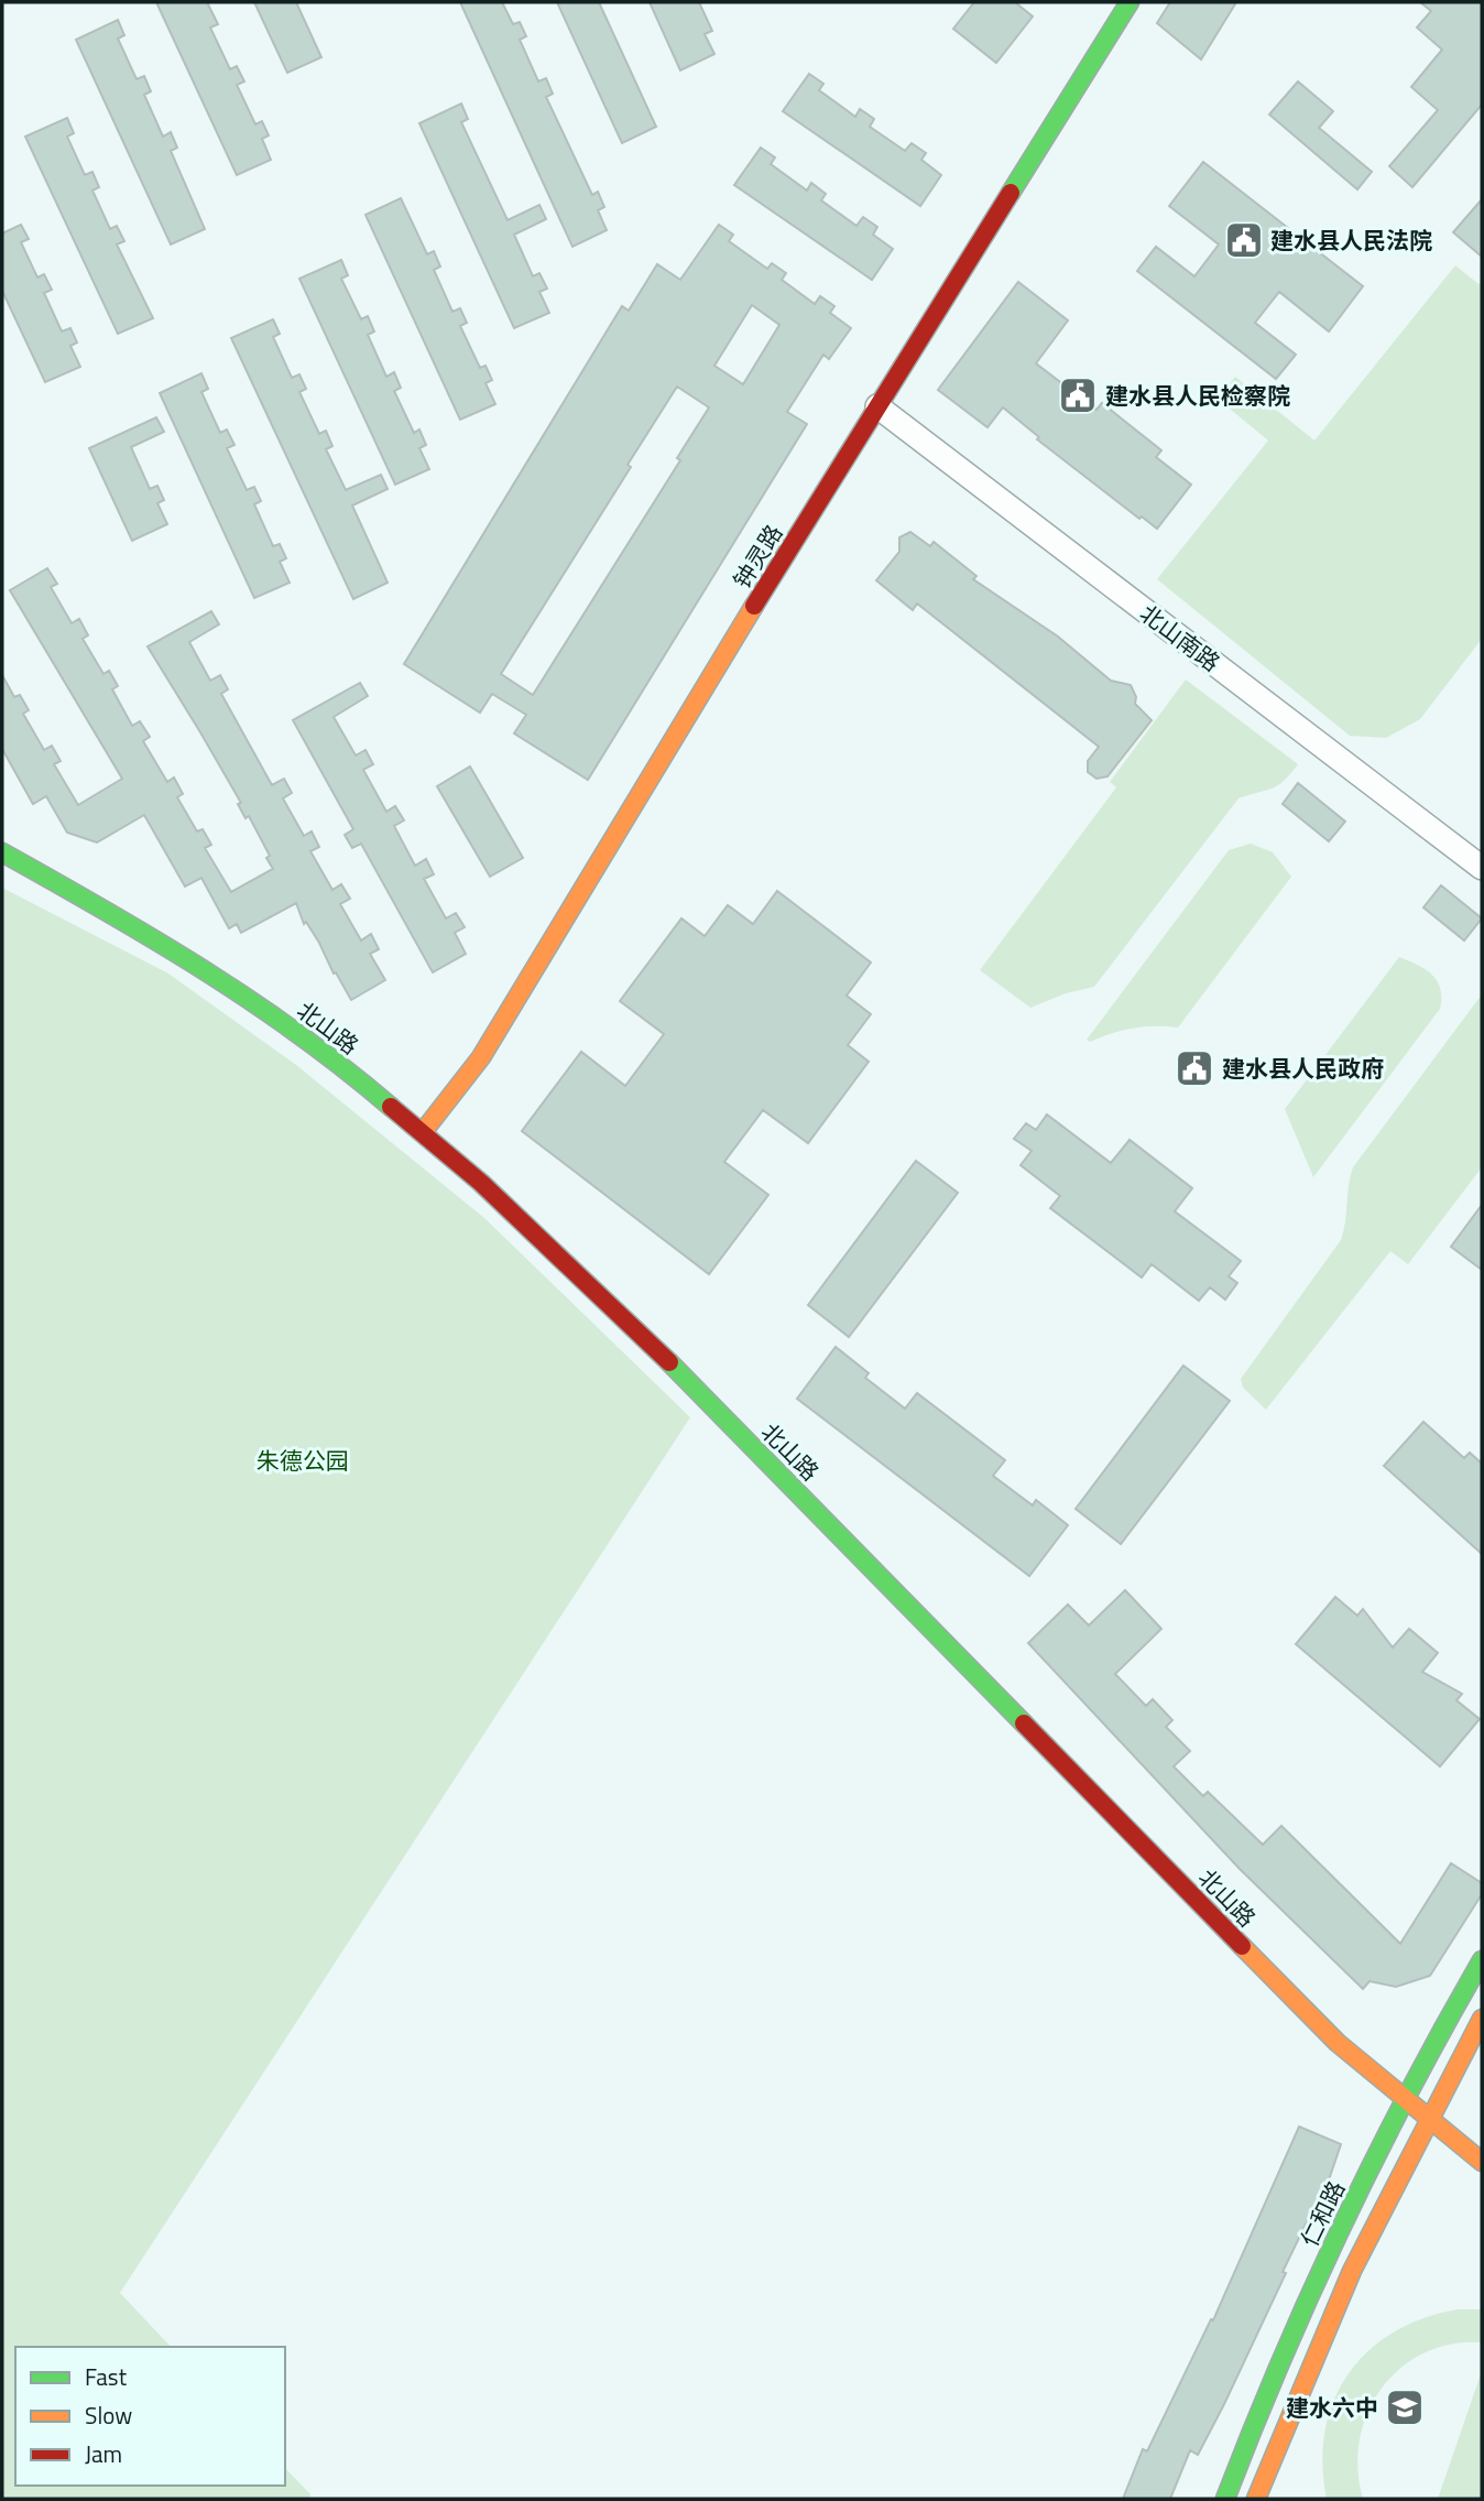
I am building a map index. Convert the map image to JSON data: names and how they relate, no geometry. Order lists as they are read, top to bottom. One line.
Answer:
{"streets":{"street":["钟灵路","北山南路","北山路","仁和路"]},"crossings":[["钟灵路","北山南路"],["钟灵路","北山路"],["北山路","仁和路"]],"parks":["朱德公园"],"places":{"public building":["建水县人民法院","建水县人民检察院","建水县人民政府"],"school or university":["建水六中"]},"legend":["Fast","Slow","Jam"]}
